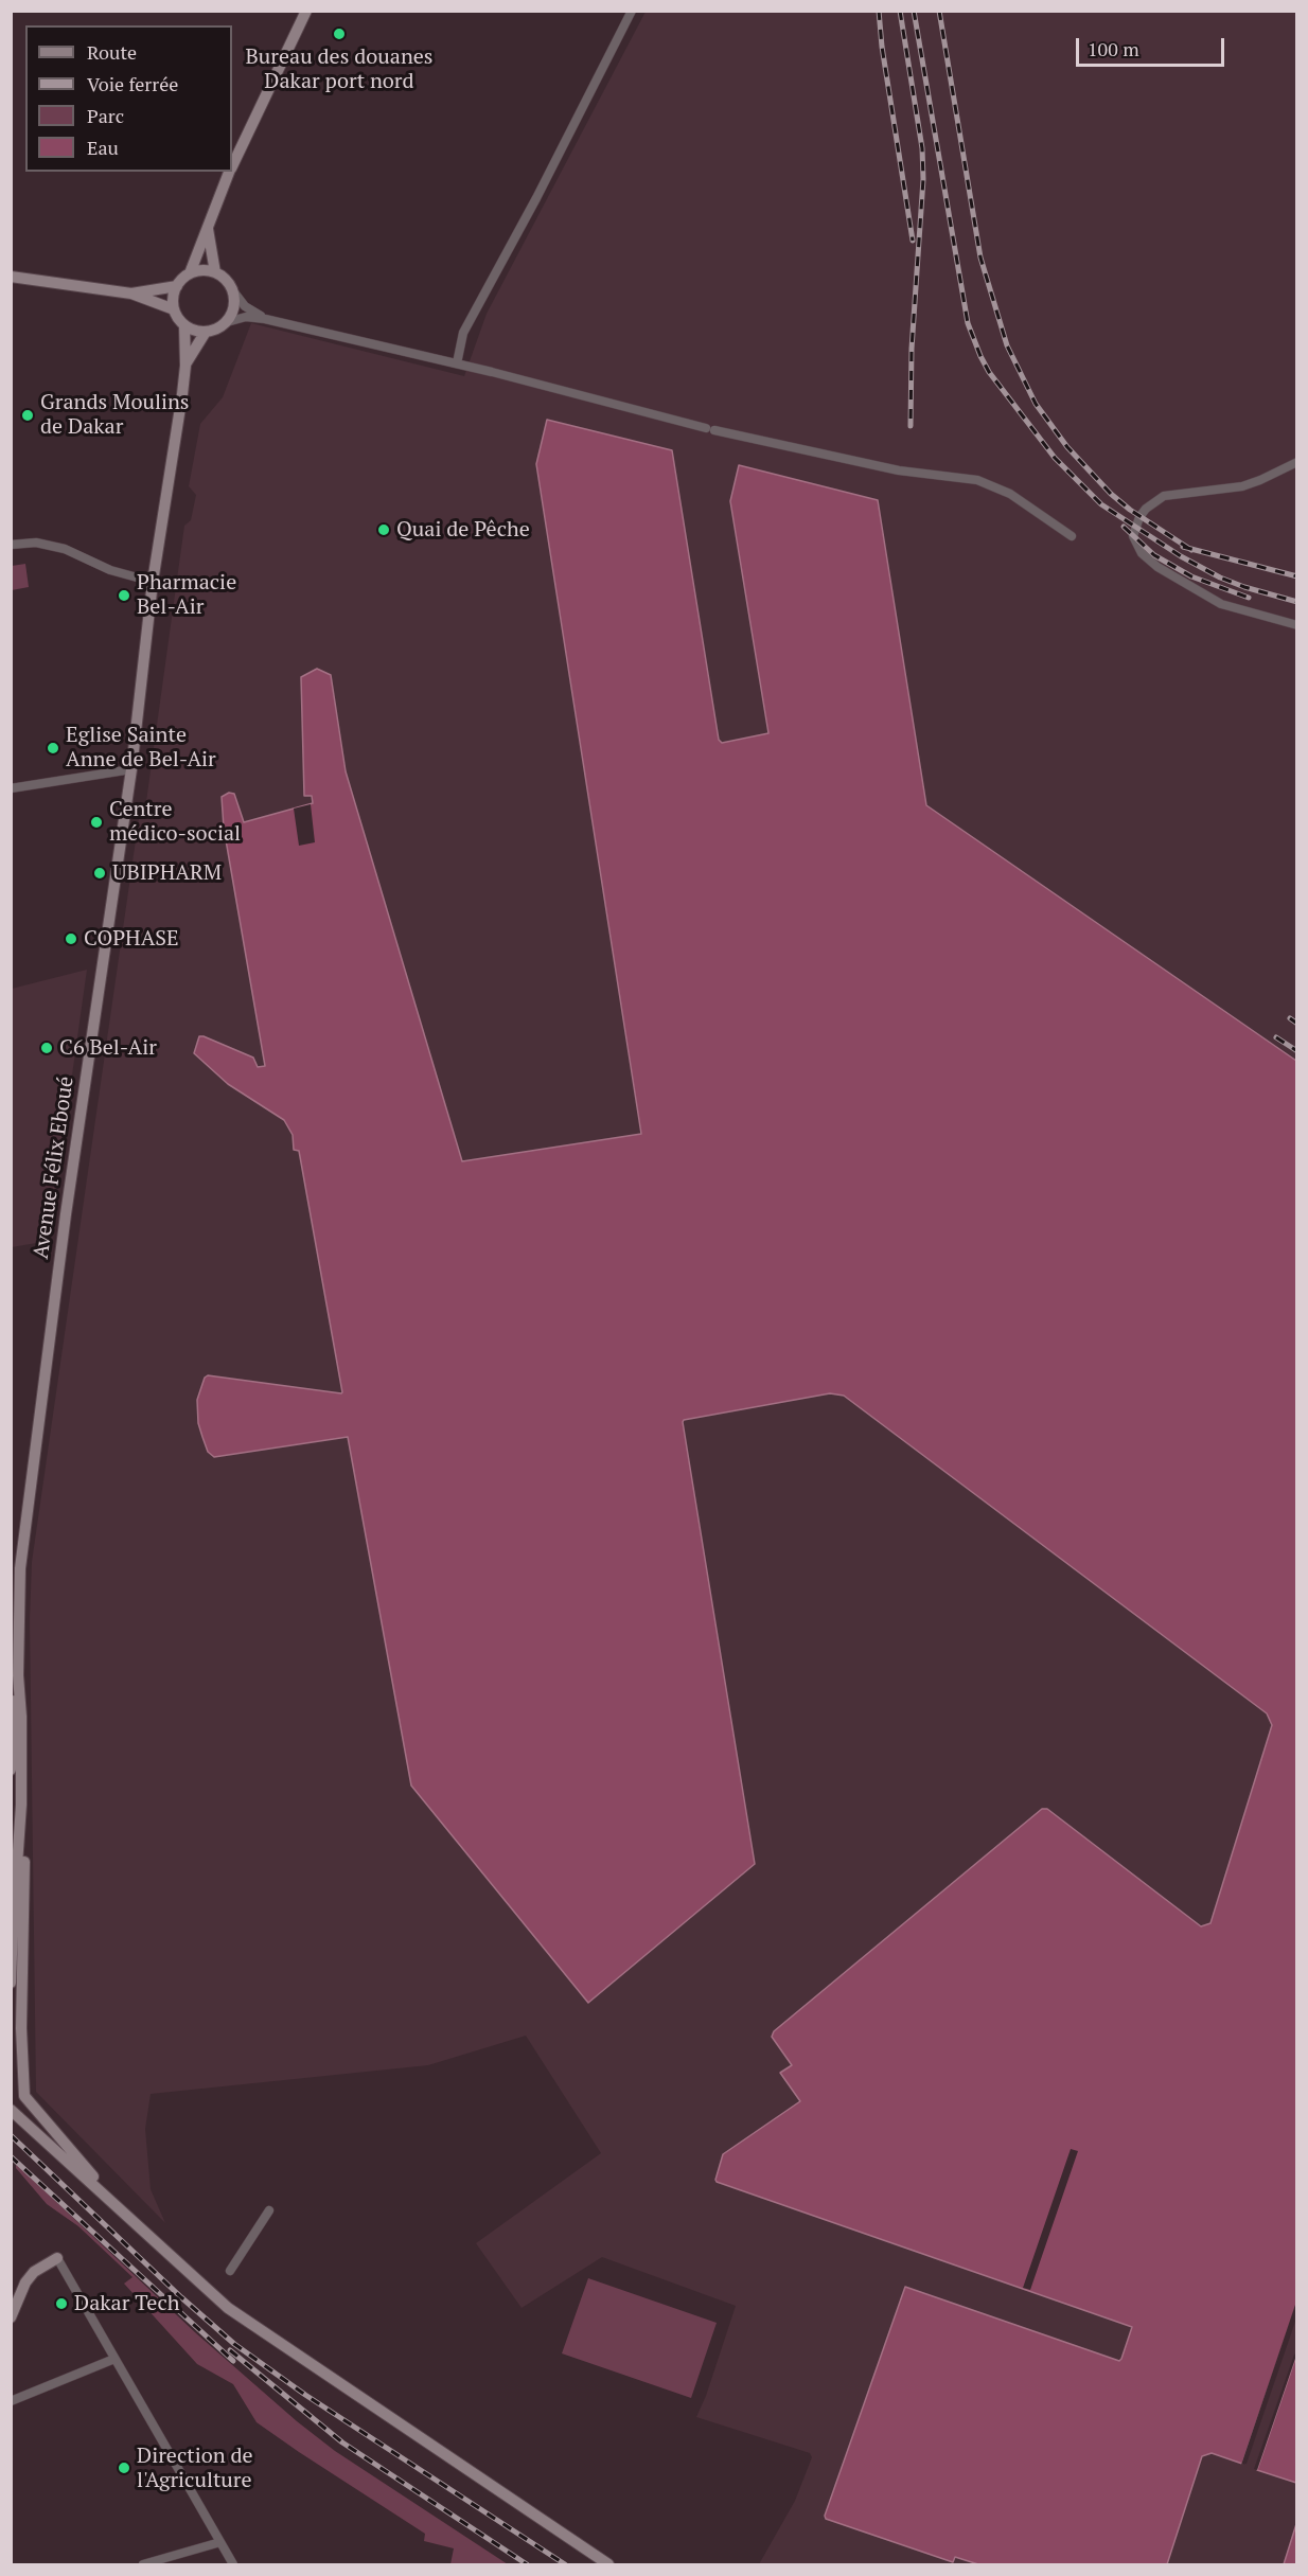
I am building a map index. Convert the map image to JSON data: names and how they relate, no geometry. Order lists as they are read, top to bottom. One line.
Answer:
{"streets":{"street":["Avenue Félix Eboué"]},"places":["Bureau des douanes Dakar port nord","Grands Moulins de Dakar","Quai de Pêche","Pharmacie Bel-Air","Eglise Sainte Anne de Bel-Air","Centre médico-social","UBIPHARM","COPHASE","C6 Bel-Air","Dakar Tech","Direction de l'Agriculture"],"legend":["Route","Voie ferrée","Parc","Eau"],"scale_bar":"100 m"}
